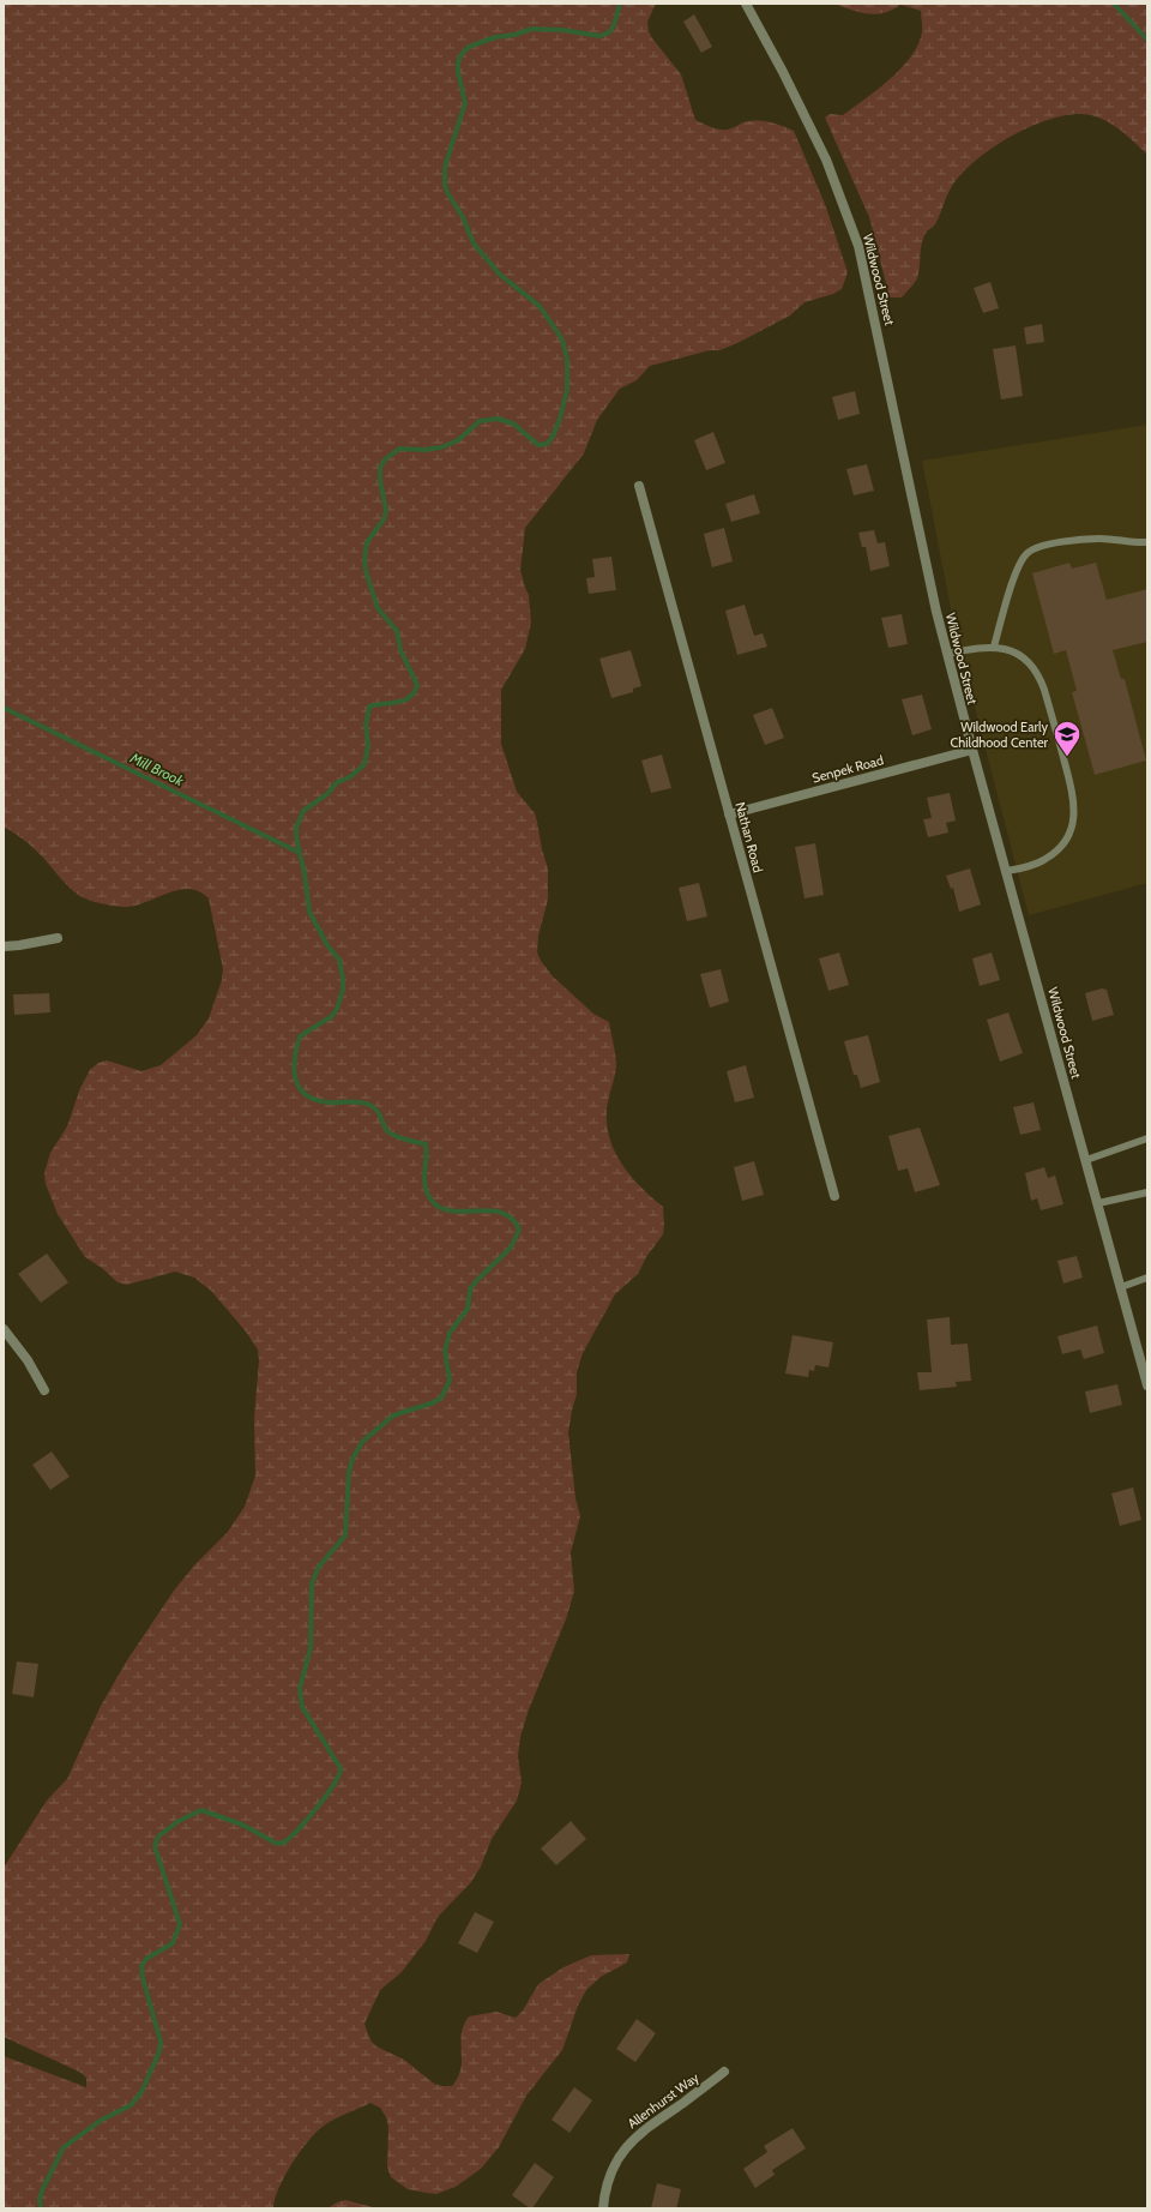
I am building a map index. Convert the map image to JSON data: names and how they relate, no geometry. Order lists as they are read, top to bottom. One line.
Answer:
{"streets":{"street":["Wildwood Street","Senpek Road","Nathan Road","Allenhurst Way"]},"crossings":[["Wildwood Street","Senpek Road"],["Senpek Road","Nathan Road"]],"water":["Mill Brook"],"places":{"school or university":["Wildwood Early Childhood Center"]}}
